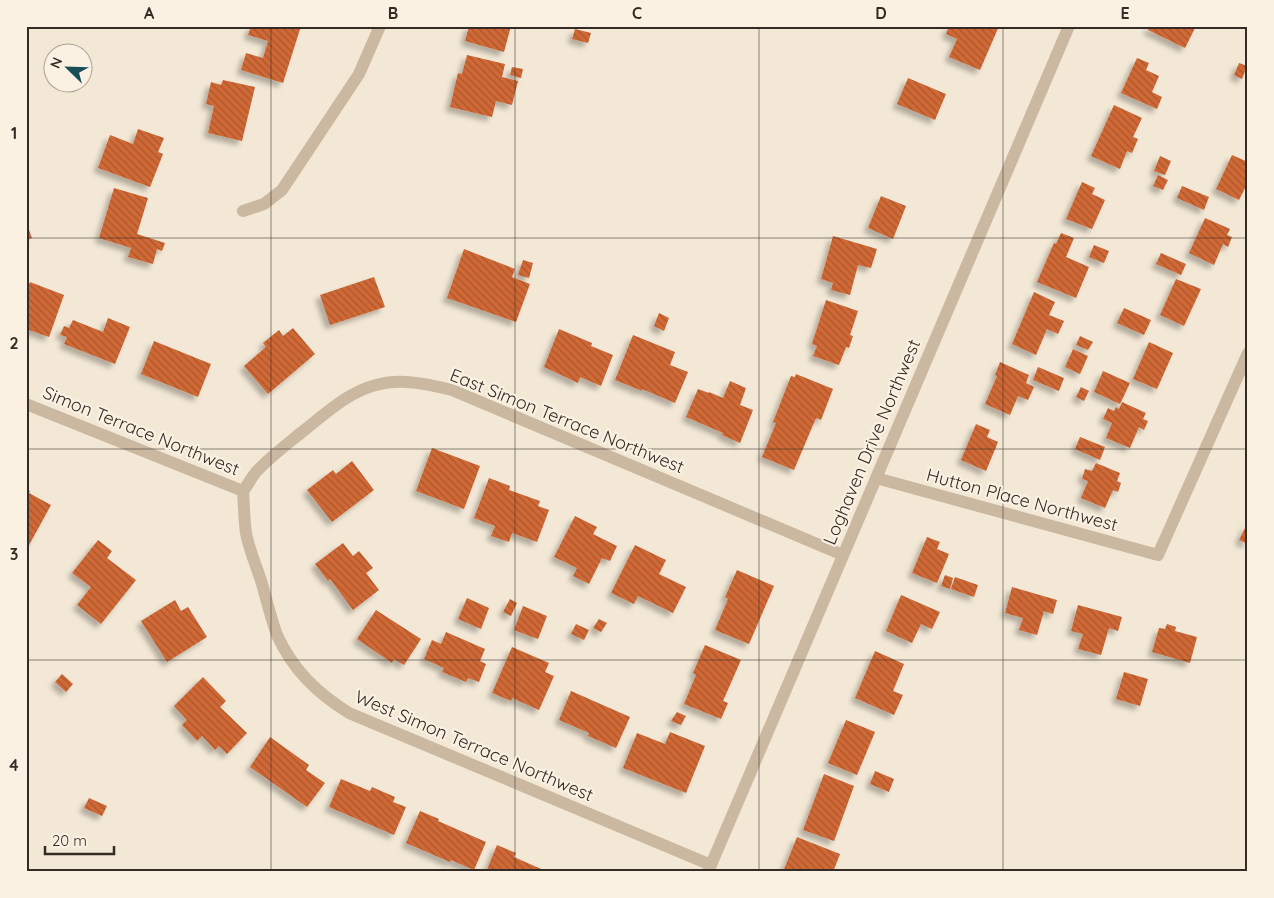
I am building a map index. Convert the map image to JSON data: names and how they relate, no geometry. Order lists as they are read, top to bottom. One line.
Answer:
{"streets":{"street":["East Simon Terrace Northwest","Simon Terrace Northwest","Loghaven Drive Northwest","Hutton Place Northwest","West Simon Terrace Northwest"]},"crossings":[["East Simon Terrace Northwest","Simon Terrace Northwest"],["East Simon Terrace Northwest","Loghaven Drive Northwest"],["East Simon Terrace Northwest","West Simon Terrace Northwest"],["Simon Terrace Northwest","West Simon Terrace Northwest"],["Loghaven Drive Northwest","Hutton Place Northwest"],["Loghaven Drive Northwest","West Simon Terrace Northwest"]],"scale_bar":"20 m","north":"top left","grid":{"columns":["A","B","C","D","E"],"rows":["1","2","3","4"]}}
